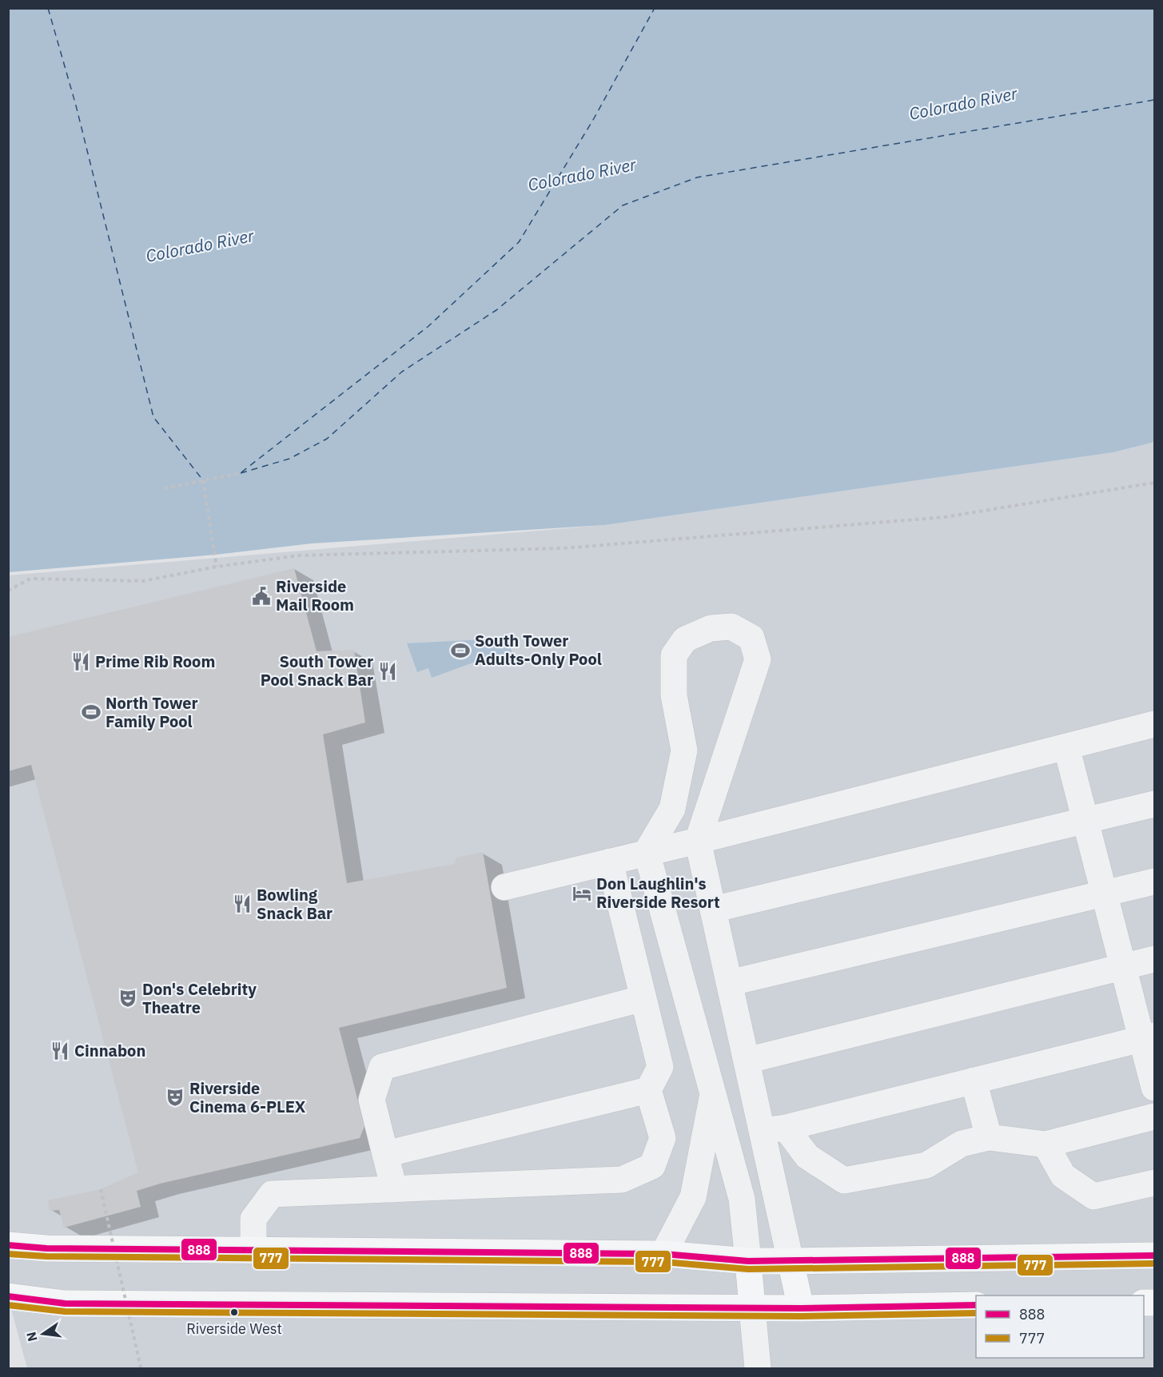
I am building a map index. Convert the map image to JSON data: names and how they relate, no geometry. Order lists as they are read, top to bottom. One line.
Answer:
{"water":["Colorado River"],"places":{"public building":["Riverside Mail Room"],"sports":["South Tower Adults-Only Pool","North Tower Family Pool"],"restaurant":["Prime Rib Room","South Tower Pool Snack Bar","Bowling Snack Bar","Cinnabon"],"hotel":["Don Laughlin's Riverside Resort"],"theatre":["Don's Celebrity Theatre","Riverside Cinema 6-PLEX"],"other":["Riverside West"]},"lines":["transit line 888","transit line 777"],"legend":["888","777"],"north":"left"}
